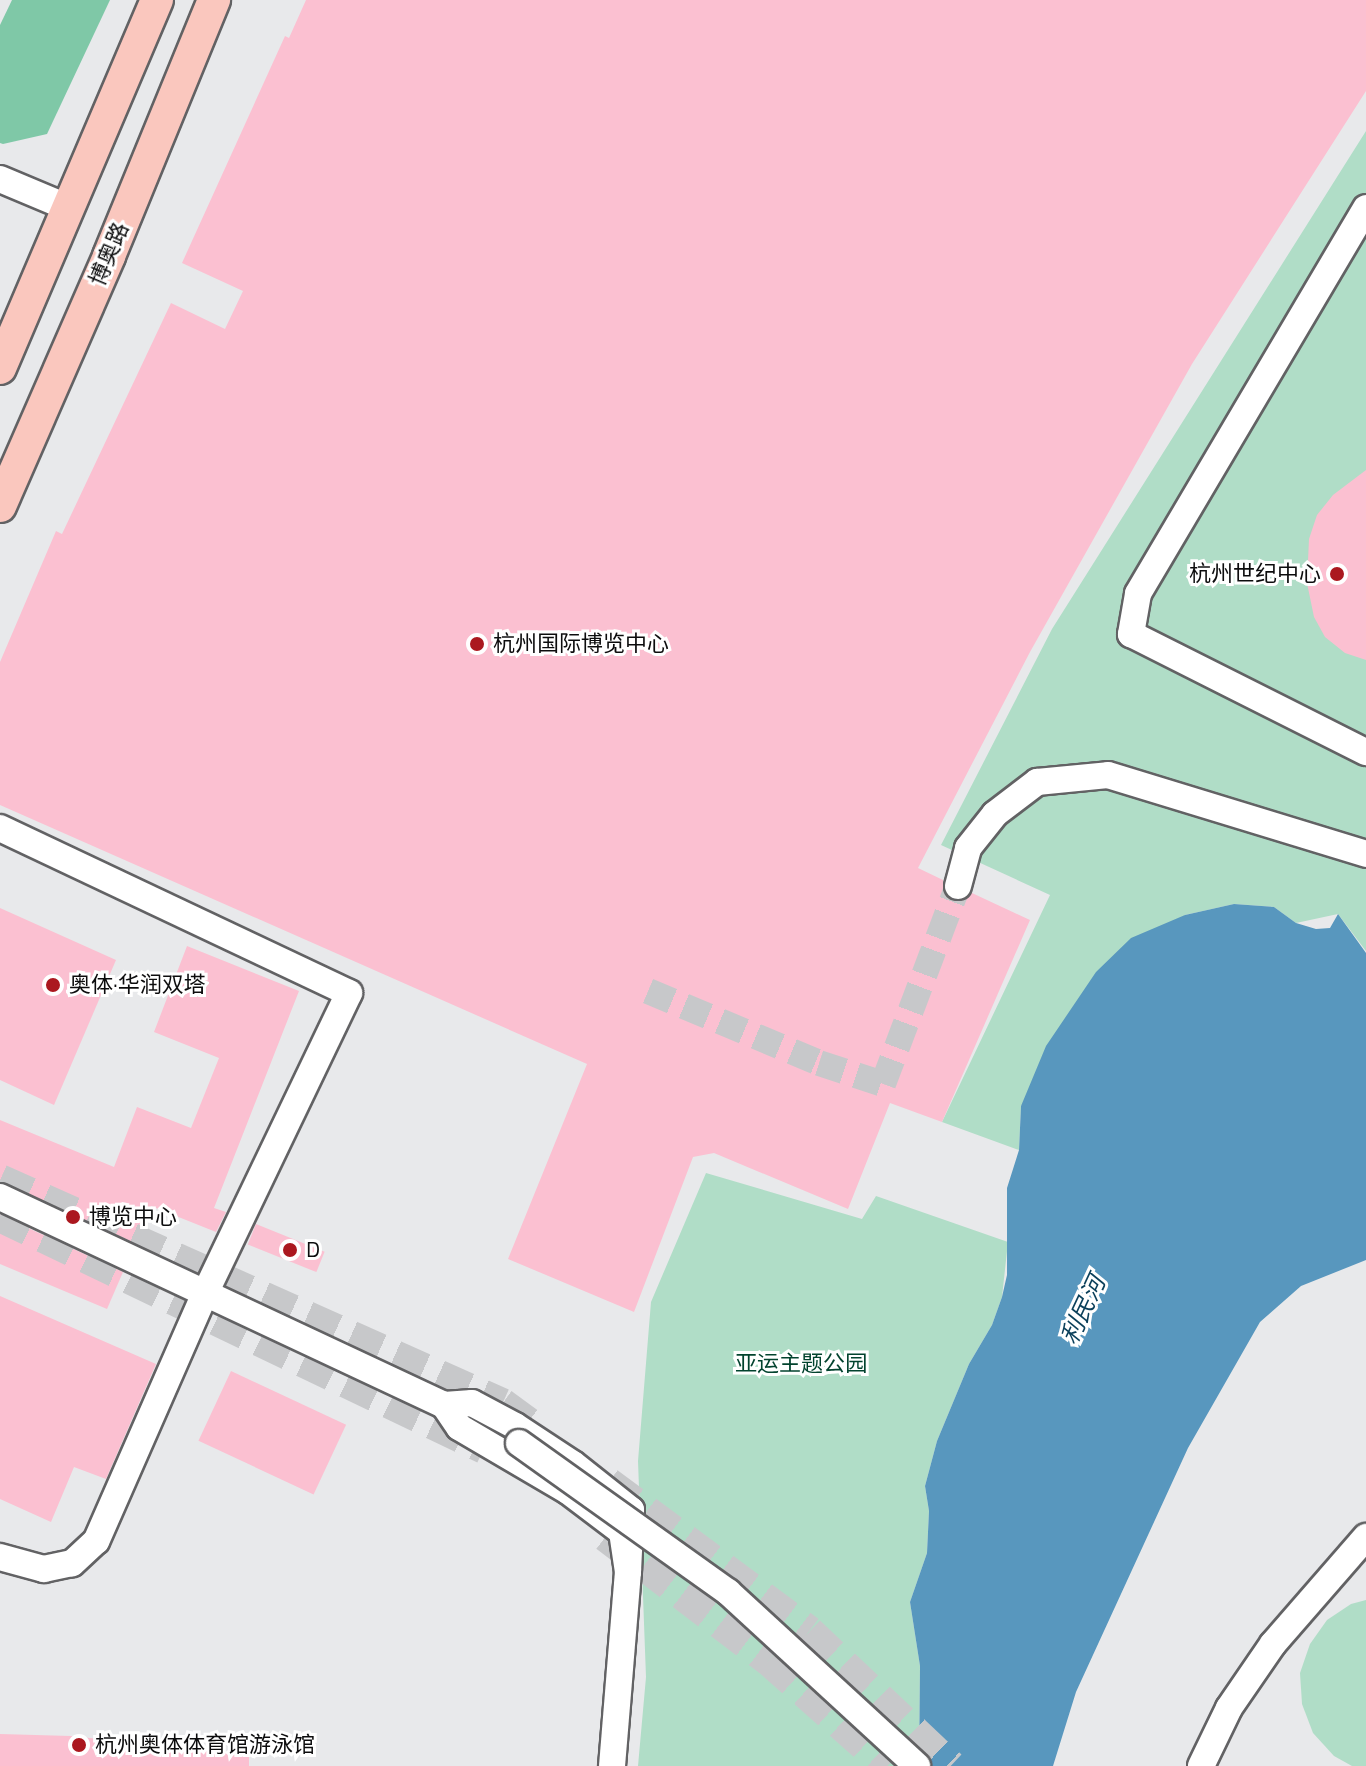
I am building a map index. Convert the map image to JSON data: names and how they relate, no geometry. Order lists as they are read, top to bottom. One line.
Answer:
{"streets":{"main road":["博奥路"]},"water":["利民河"],"parks":["亚运主题公园"],"places":["杭州世纪中心","杭州国际博览中心","奥体·华润双塔","博览中心","D","杭州奥体体育馆游泳馆"]}
